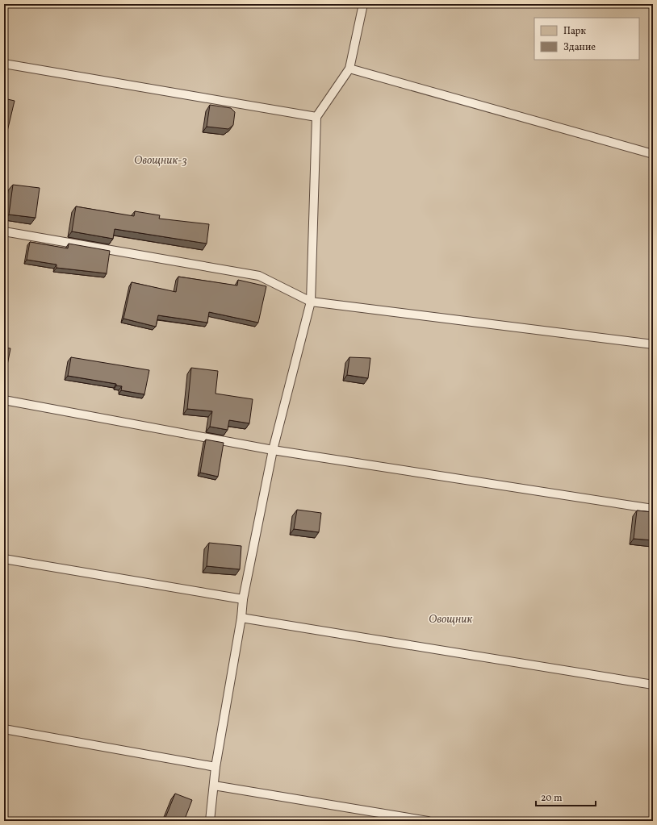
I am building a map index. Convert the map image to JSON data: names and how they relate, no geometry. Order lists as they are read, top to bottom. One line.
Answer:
{"parks":["Овощник-3","Овощник"],"legend":["Парк","Здание"],"scale_bar":"20 m"}
